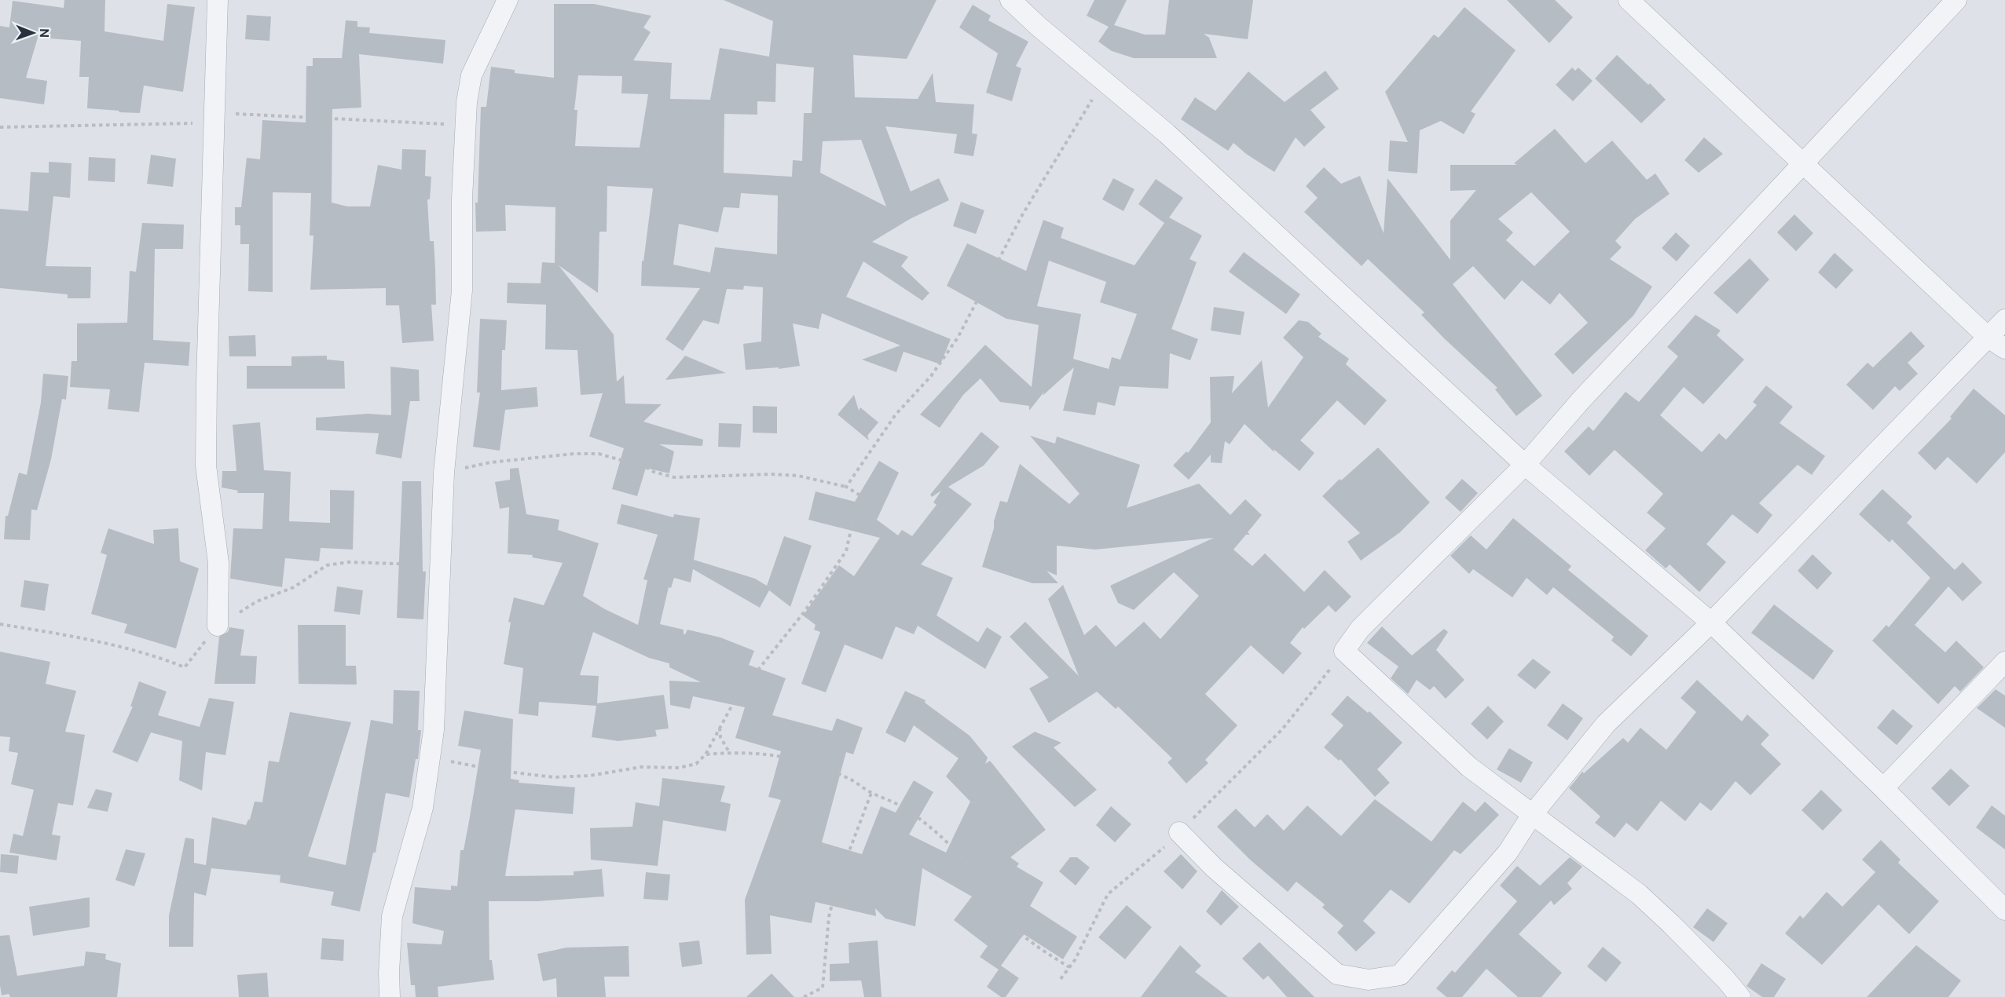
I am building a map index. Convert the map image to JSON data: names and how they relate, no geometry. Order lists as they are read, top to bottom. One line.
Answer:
{"north":"right"}
